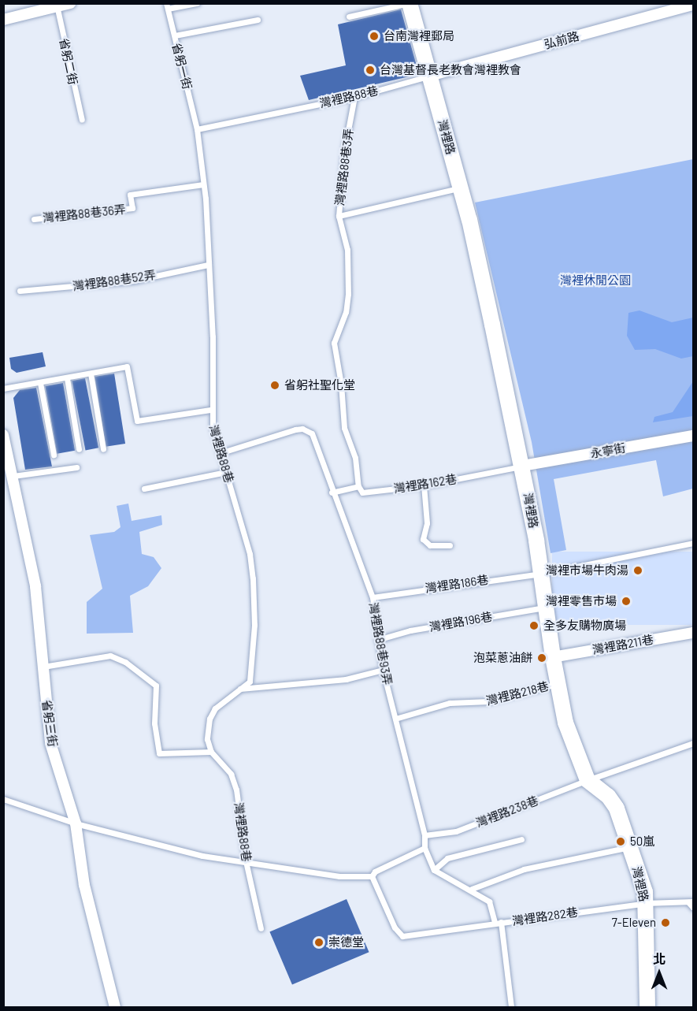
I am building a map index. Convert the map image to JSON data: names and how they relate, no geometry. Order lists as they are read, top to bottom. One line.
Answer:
{"streets":{"street":["弘前路","灣裡路","永寧街","灣裡路211巷","省躬三街"],"lane":["省躬二街","省躬一街","灣裡路88巷","灣裡路88巷3弄","灣裡路88巷36弄","灣裡路88巷52弄","灣裡路162巷","灣裡路186巷","灣裡路196巷","灣裡路88巷93弄","灣裡路218巷","灣裡路238巷","灣裡路282巷"]},"crossings":[["弘前路","灣裡路88巷"],["弘前路","灣裡路"],["省躬一街","灣裡路88巷"],["灣裡路88巷","灣裡路"],["灣裡路88巷","灣裡路88巷3弄"],["灣裡路88巷","灣裡路88巷36弄"],["灣裡路88巷","灣裡路88巷52弄"],["灣裡路88巷","灣裡路88巷93弄"],["灣裡路","永寧街"],["灣裡路","灣裡路162巷"],["灣裡路","灣裡路186巷"],["灣裡路","灣裡路196巷"],["灣裡路","灣裡路211巷"],["灣裡路","灣裡路218巷"],["灣裡路","灣裡路238巷"],["灣裡路","灣裡路282巷"],["灣裡路88巷3弄","灣裡路162巷"],["永寧街","灣裡路162巷"],["灣裡路162巷","灣裡路88巷93弄"],["灣裡路186巷","灣裡路88巷93弄"],["灣裡路196巷","灣裡路88巷93弄"],["灣裡路88巷93弄","灣裡路218巷"],["灣裡路88巷93弄","灣裡路238巷"]],"parks":["灣裡休閒公園"],"places":["台南灣裡郵局","台灣基督長老教會灣裡教會","省躬社聖化堂","灣裡市場牛肉湯","灣裡零售市場","全多友購物廣場","泡菜蔥油餅","50嵐","7-Eleven","崇德堂"],"north":"top"}
